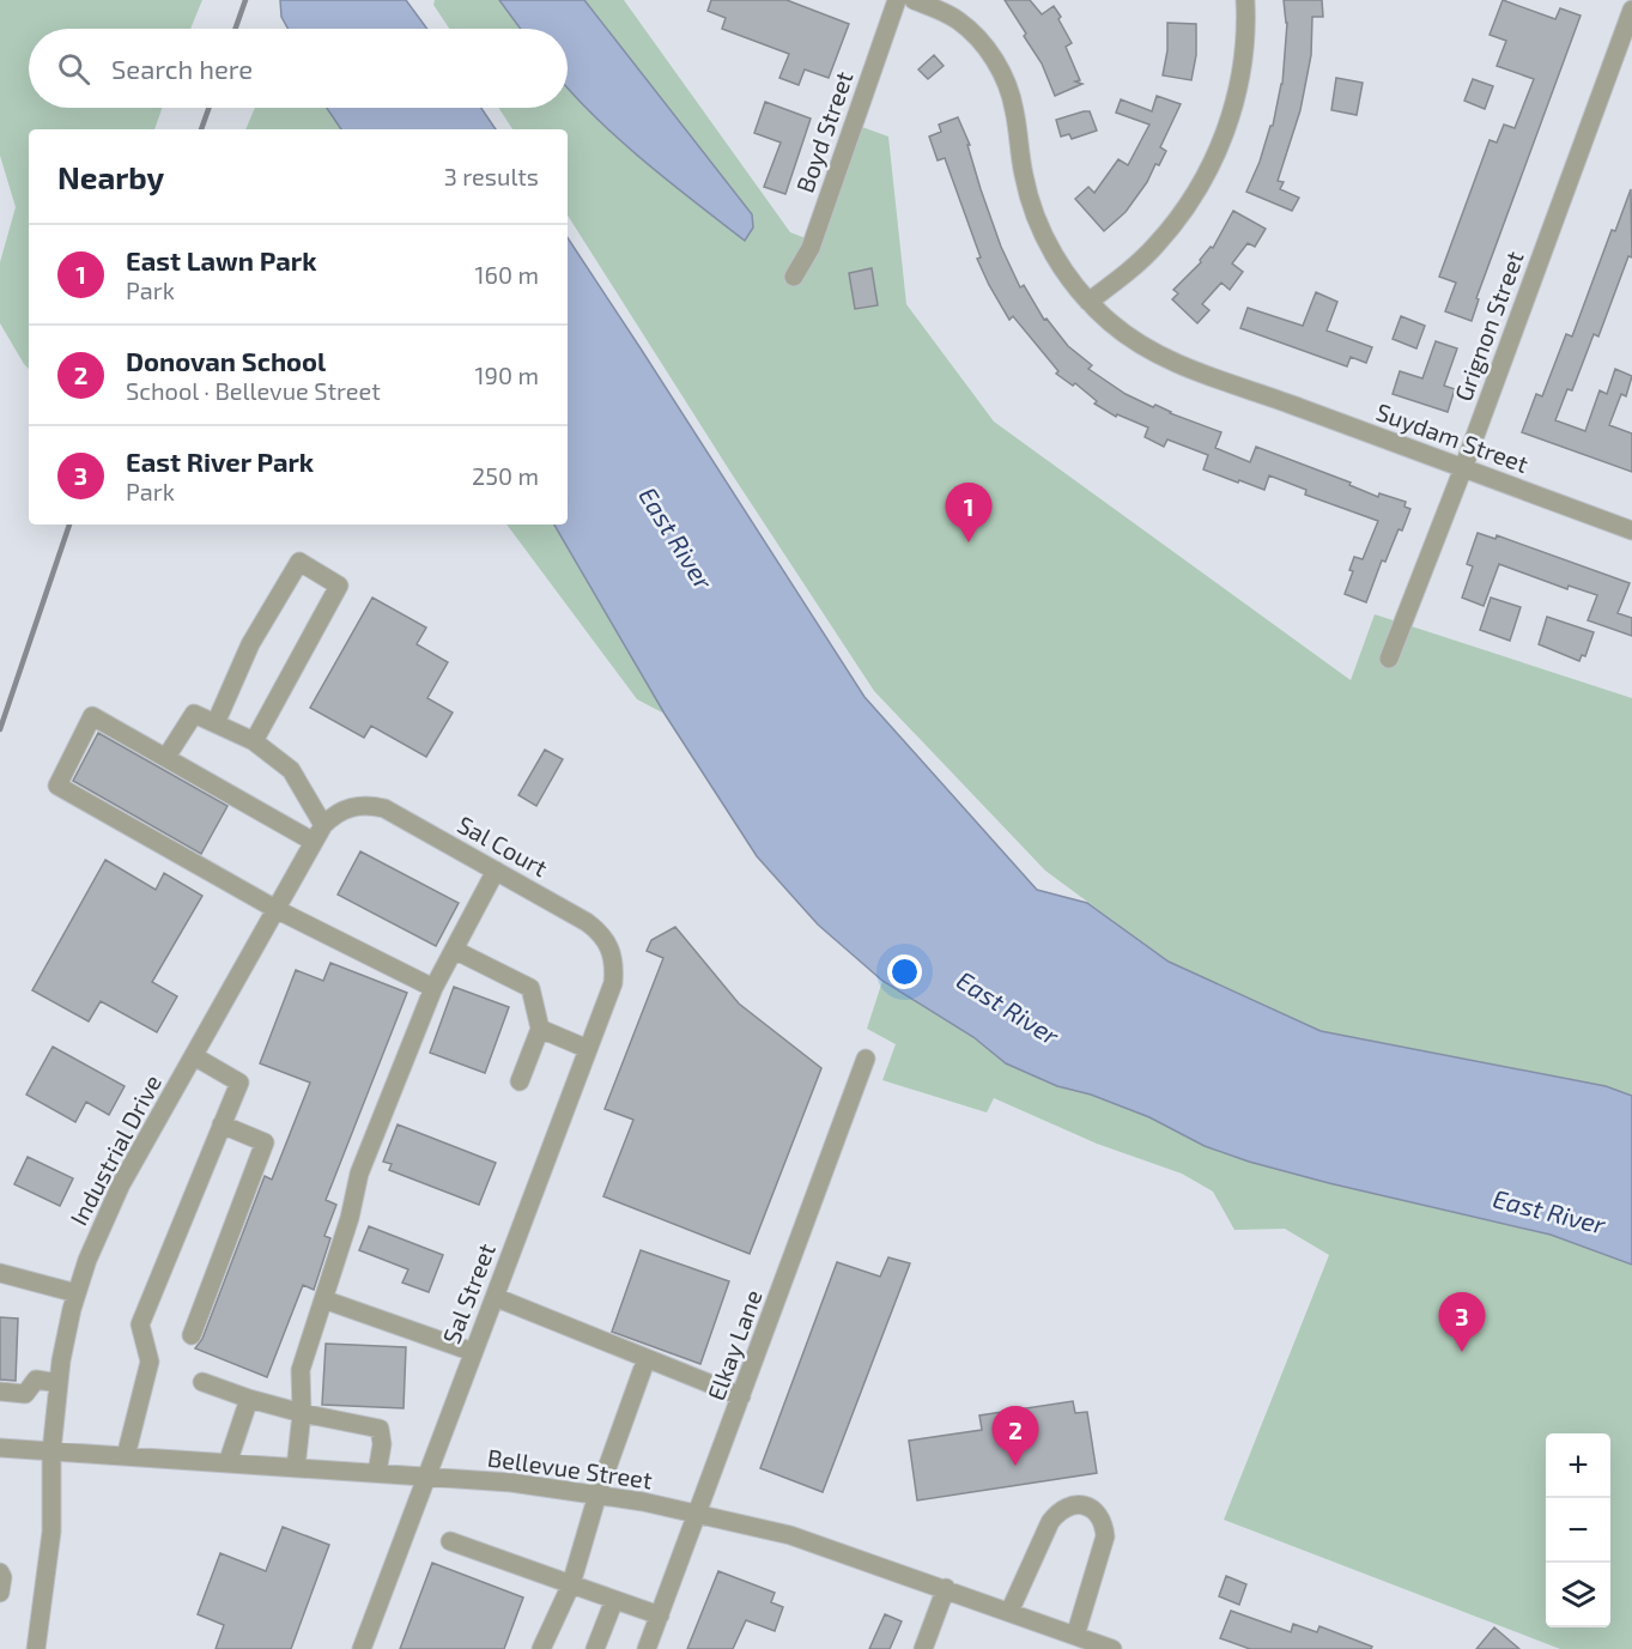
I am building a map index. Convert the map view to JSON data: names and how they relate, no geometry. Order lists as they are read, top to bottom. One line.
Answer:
{"streets":{"street":["Boyd Street","Grignon Street","Suydam Street","Sal Court","Industrial Drive","Sal Street","Elkay Lane","Bellevue Street"]},"crossings":[["Grignon Street","Suydam Street"],["Sal Court","Industrial Drive"],["Sal Court","Sal Street"],["Industrial Drive","Bellevue Street"],["Sal Street","Bellevue Street"],["Elkay Lane","Bellevue Street"]],"water":["East River"],"page":{"search":"Search here","heading":["Nearby","3 results"],"list":[{"mark":"1","name":"East Lawn Park","note":"Park","value":"160 m"},{"mark":"2","name":"Donovan School","note":"School · Bellevue Street","value":"190 m"},{"mark":"3","name":"East River Park","note":"Park","value":"250 m"}],"pins":["1","3","2"],"map_buttons":["+","−"]}}
